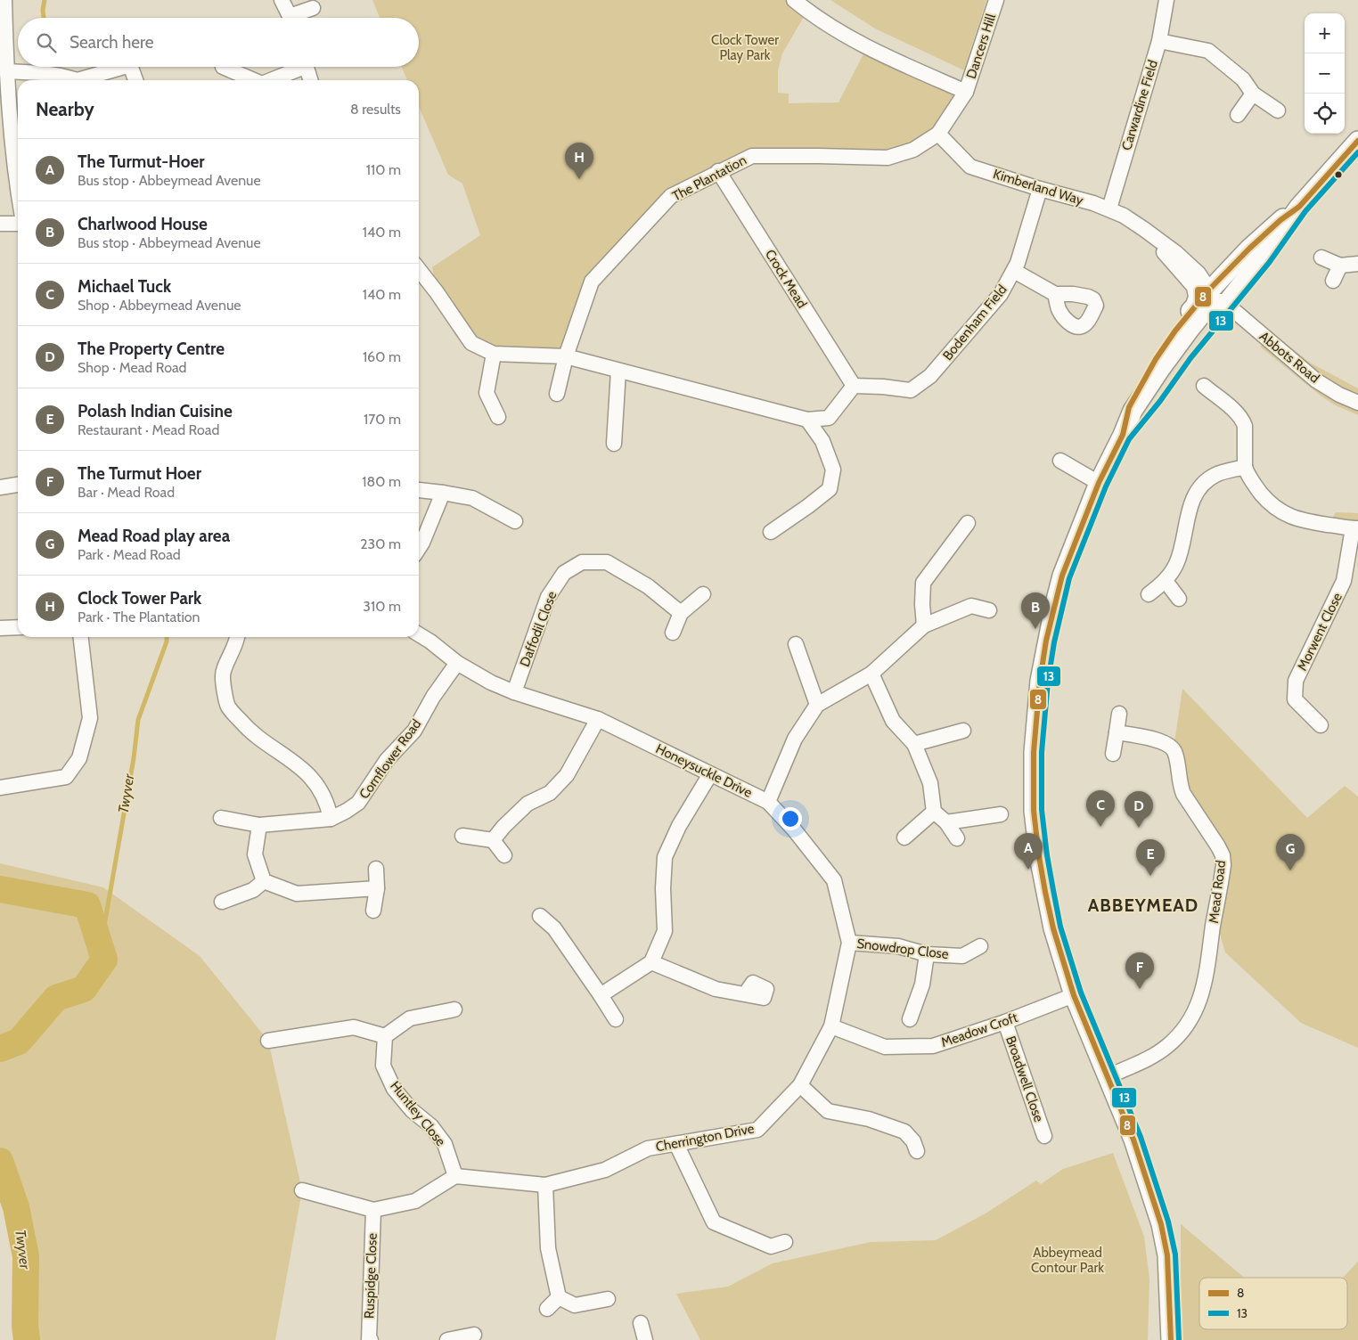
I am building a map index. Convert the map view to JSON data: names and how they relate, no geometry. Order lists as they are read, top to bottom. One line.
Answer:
{"streets":{"street":["Dancers Hill","Carwardine Field","The Plantation","Kimberland Way","Crock Mead","Bodenham Field","Abbots Road","Daffodil Close","Morwent Close","Cornflower Road","Honeysuckle Drive","Mead Road","Snowdrop Close","Meadow Croft","Broadwell Close","Huntley Close","Cherrington Drive","Ruspidge Close"]},"crossings":[["Dancers Hill","The Plantation"],["Carwardine Field","Kimberland Way"],["The Plantation","Kimberland Way"],["The Plantation","Crock Mead"],["Kimberland Way","Bodenham Field"],["Crock Mead","Bodenham Field"],["Daffodil Close","Honeysuckle Drive"],["Cornflower Road","Honeysuckle Drive"],["Honeysuckle Drive","Snowdrop Close"],["Honeysuckle Drive","Meadow Croft"],["Honeysuckle Drive","Cherrington Drive"],["Meadow Croft","Broadwell Close"],["Meadow Croft","Cherrington Drive"],["Huntley Close","Cherrington Drive"]],"districts":["ABBEYMEAD"],"water":["Twyver"],"parks":["Clock Tower Play Park","Abbeymead Contour Park"],"lines":["transit line 8","transit line 13"],"legend":["8","13"],"page":{"map_buttons":["+","−"],"search":"Search here","heading":["Nearby","8 results"],"list":[{"mark":"A","name":"The Turmut-Hoer","note":"Bus stop · Abbeymead Avenue","value":"110 m"},{"mark":"B","name":"Charlwood House","note":"Bus stop · Abbeymead Avenue","value":"140 m"},{"mark":"C","name":"Michael Tuck","note":"Shop · Abbeymead Avenue","value":"140 m"},{"mark":"D","name":"The Property Centre","note":"Shop · Mead Road","value":"160 m"},{"mark":"E","name":"Polash Indian Cuisine","note":"Restaurant · Mead Road","value":"170 m"},{"mark":"F","name":"The Turmut Hoer","note":"Bar · Mead Road","value":"180 m"},{"mark":"G","name":"Mead Road play area","note":"Park · Mead Road","value":"230 m"},{"mark":"H","name":"Clock Tower Park","note":"Park · The Plantation","value":"310 m"}],"pins":["H","B","C","D","A","G","E","F"]}}
